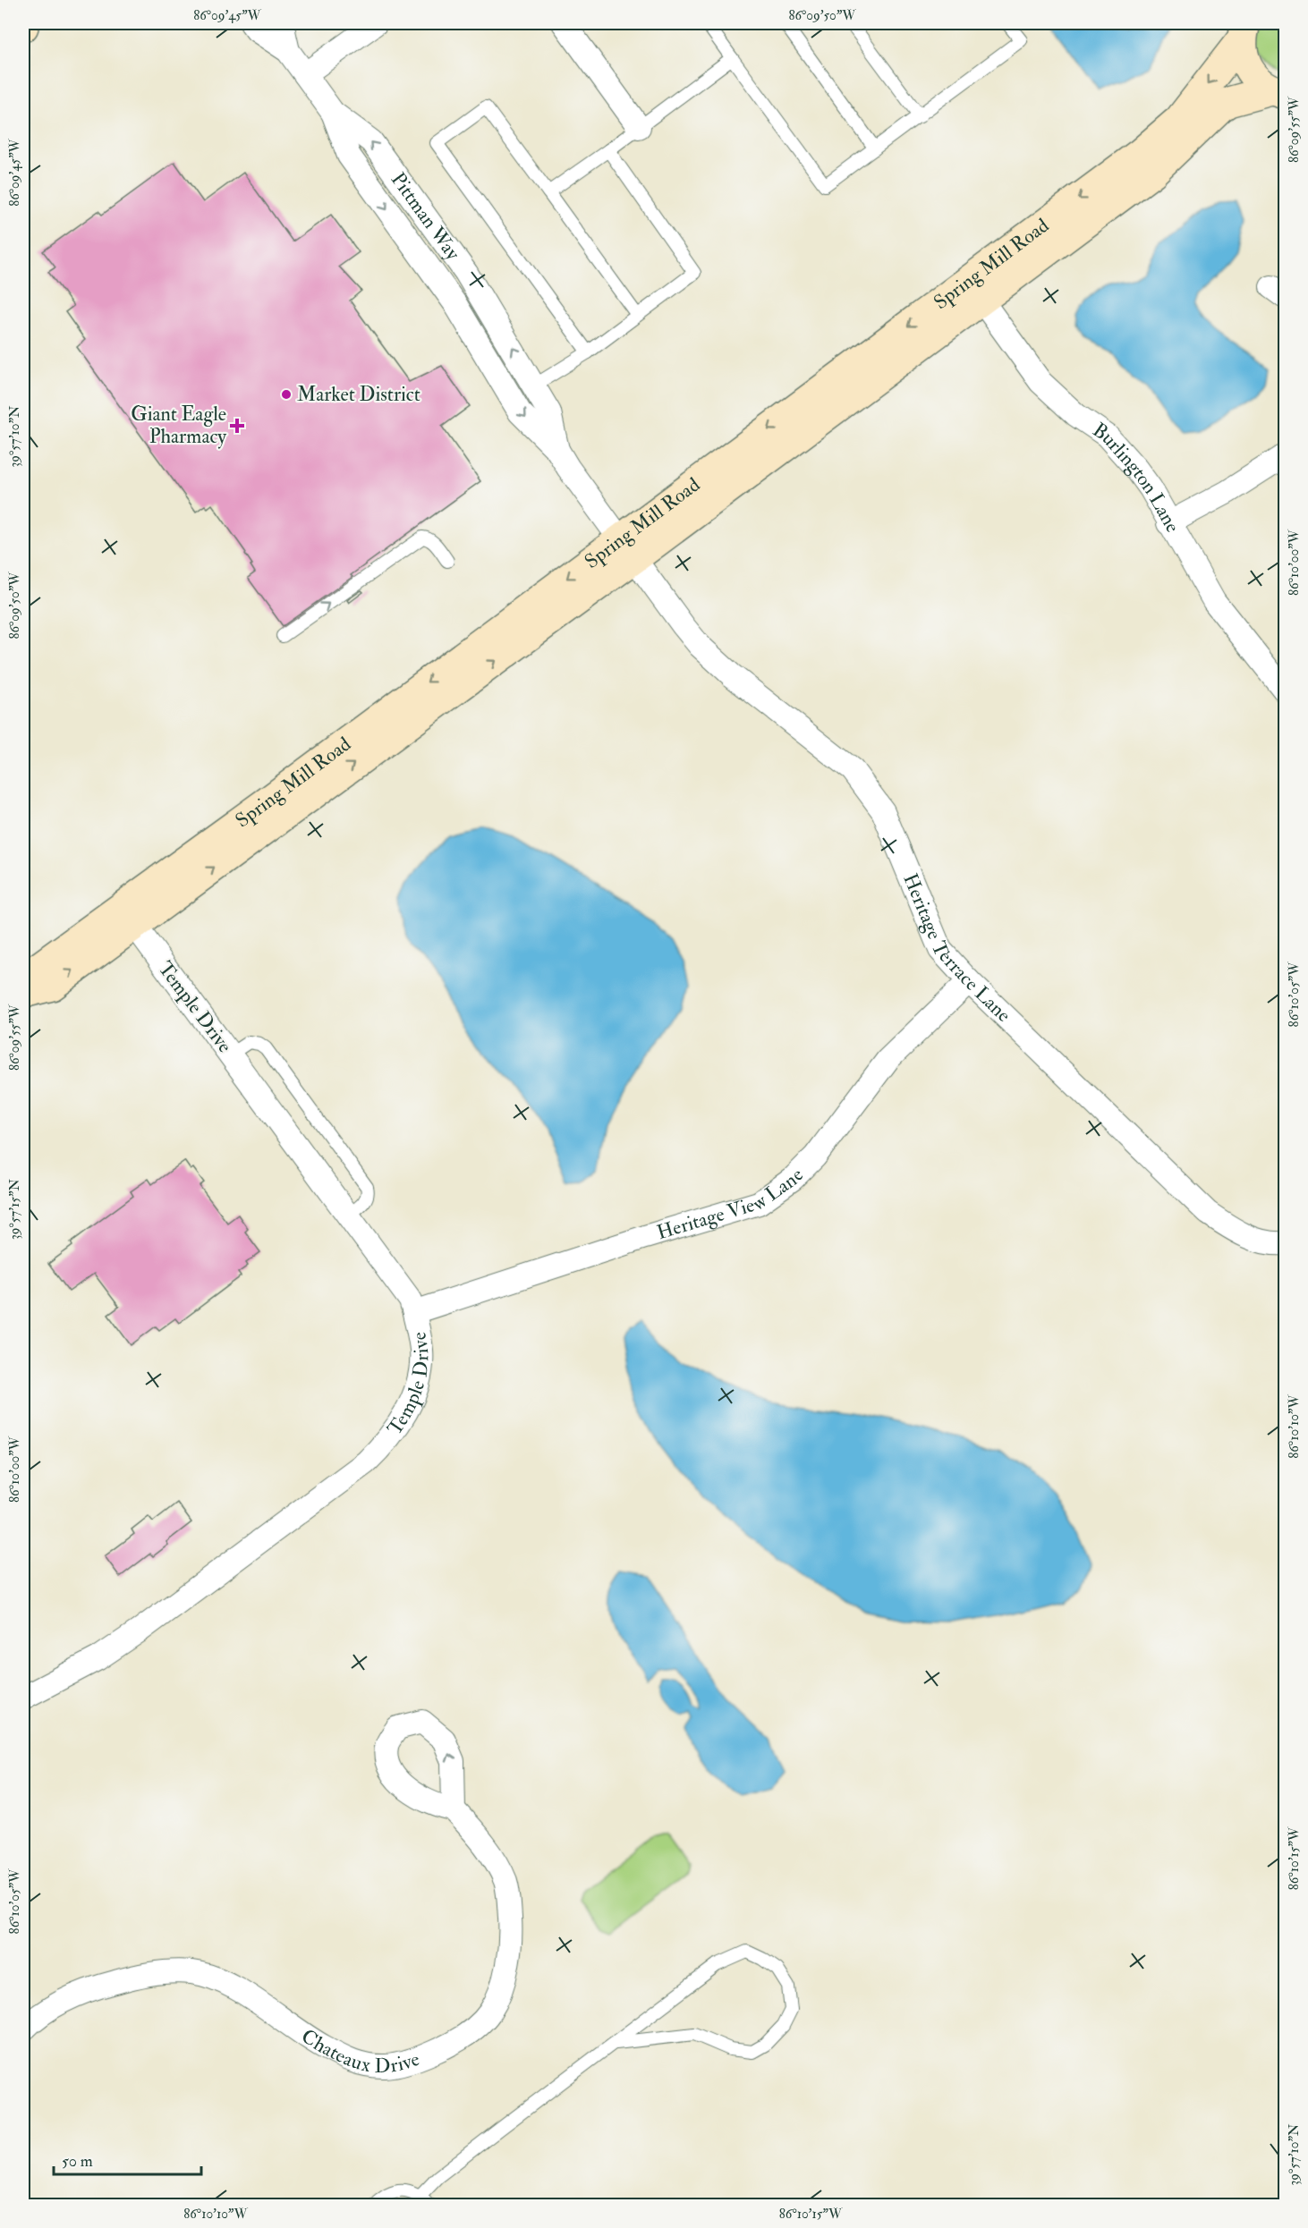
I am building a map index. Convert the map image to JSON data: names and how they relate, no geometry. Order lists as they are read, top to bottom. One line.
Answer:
{"streets":{"street":["Pittman Way","Spring Mill Road","Burlington Lane","Heritage Terrace Lane","Temple Drive","Heritage View Lane","Chateaux Drive"]},"crossings":[["Pittman Way","Spring Mill Road"],["Pittman Way","Heritage Terrace Lane"],["Spring Mill Road","Burlington Lane"],["Spring Mill Road","Heritage Terrace Lane"],["Spring Mill Road","Temple Drive"],["Heritage Terrace Lane","Heritage View Lane"],["Temple Drive","Heritage View Lane"]],"places":{"other":["Market District"],"health":["Giant Eagle Pharmacy"]},"scale_bar":"50 m","coordinates":["86°09'45\"W","86°09'50\"W","86°09'55\"W","39°57'10\"N","86°10'00\"W","86°10'05\"W","39°57'15\"N","86°10'10\"W","86°10'15\"W"]}
